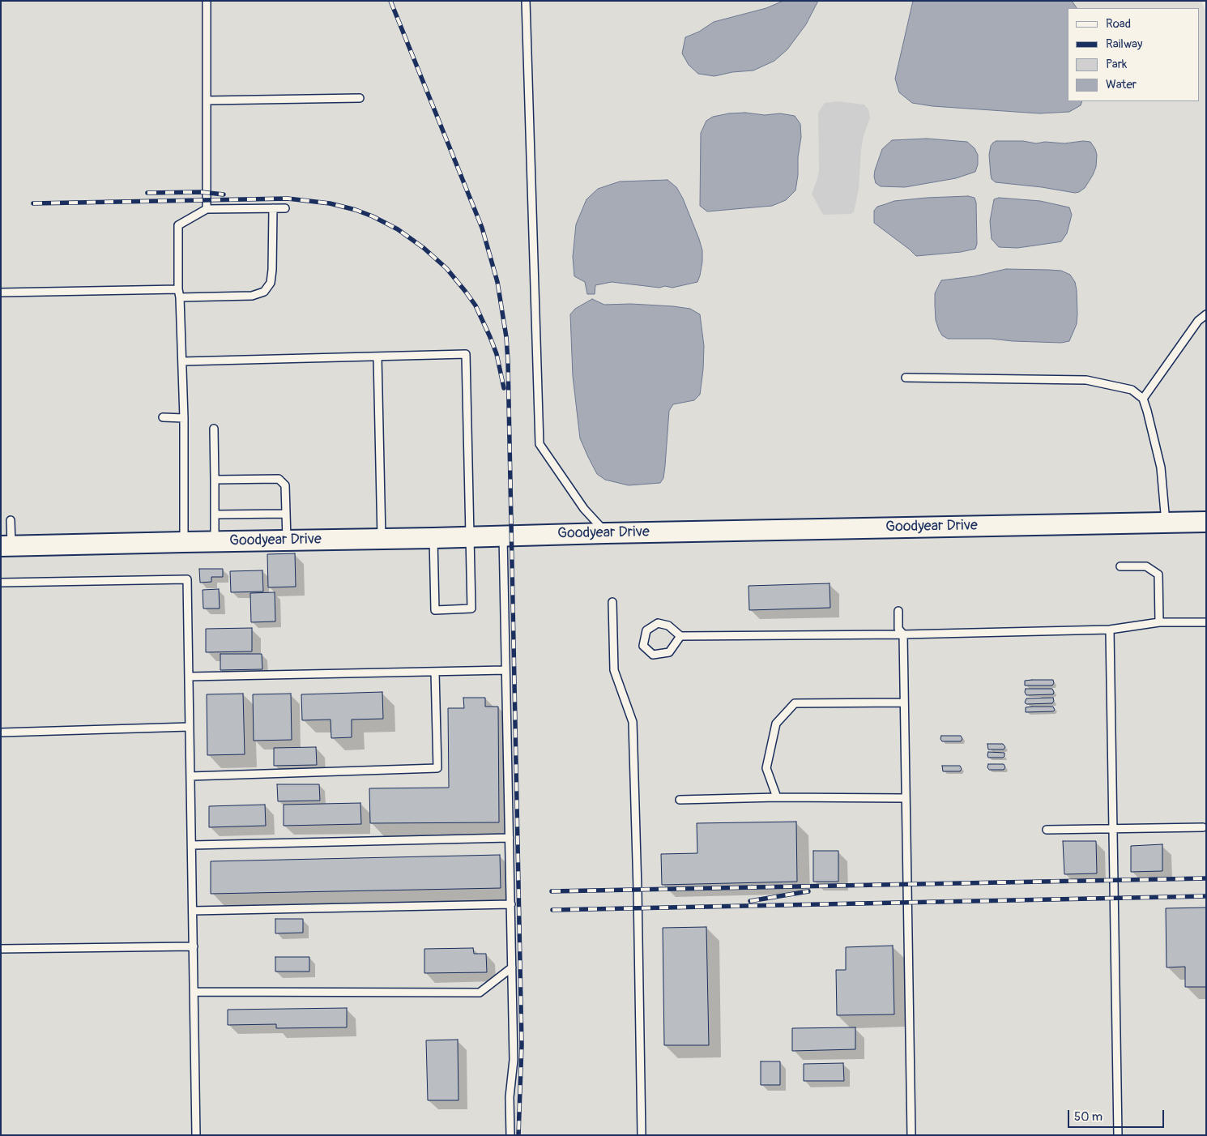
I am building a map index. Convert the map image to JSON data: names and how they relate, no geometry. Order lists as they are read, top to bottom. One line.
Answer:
{"streets":{"street":["Goodyear Drive"]},"legend":["Road","Railway","Park","Water"],"scale_bar":"50 m"}
